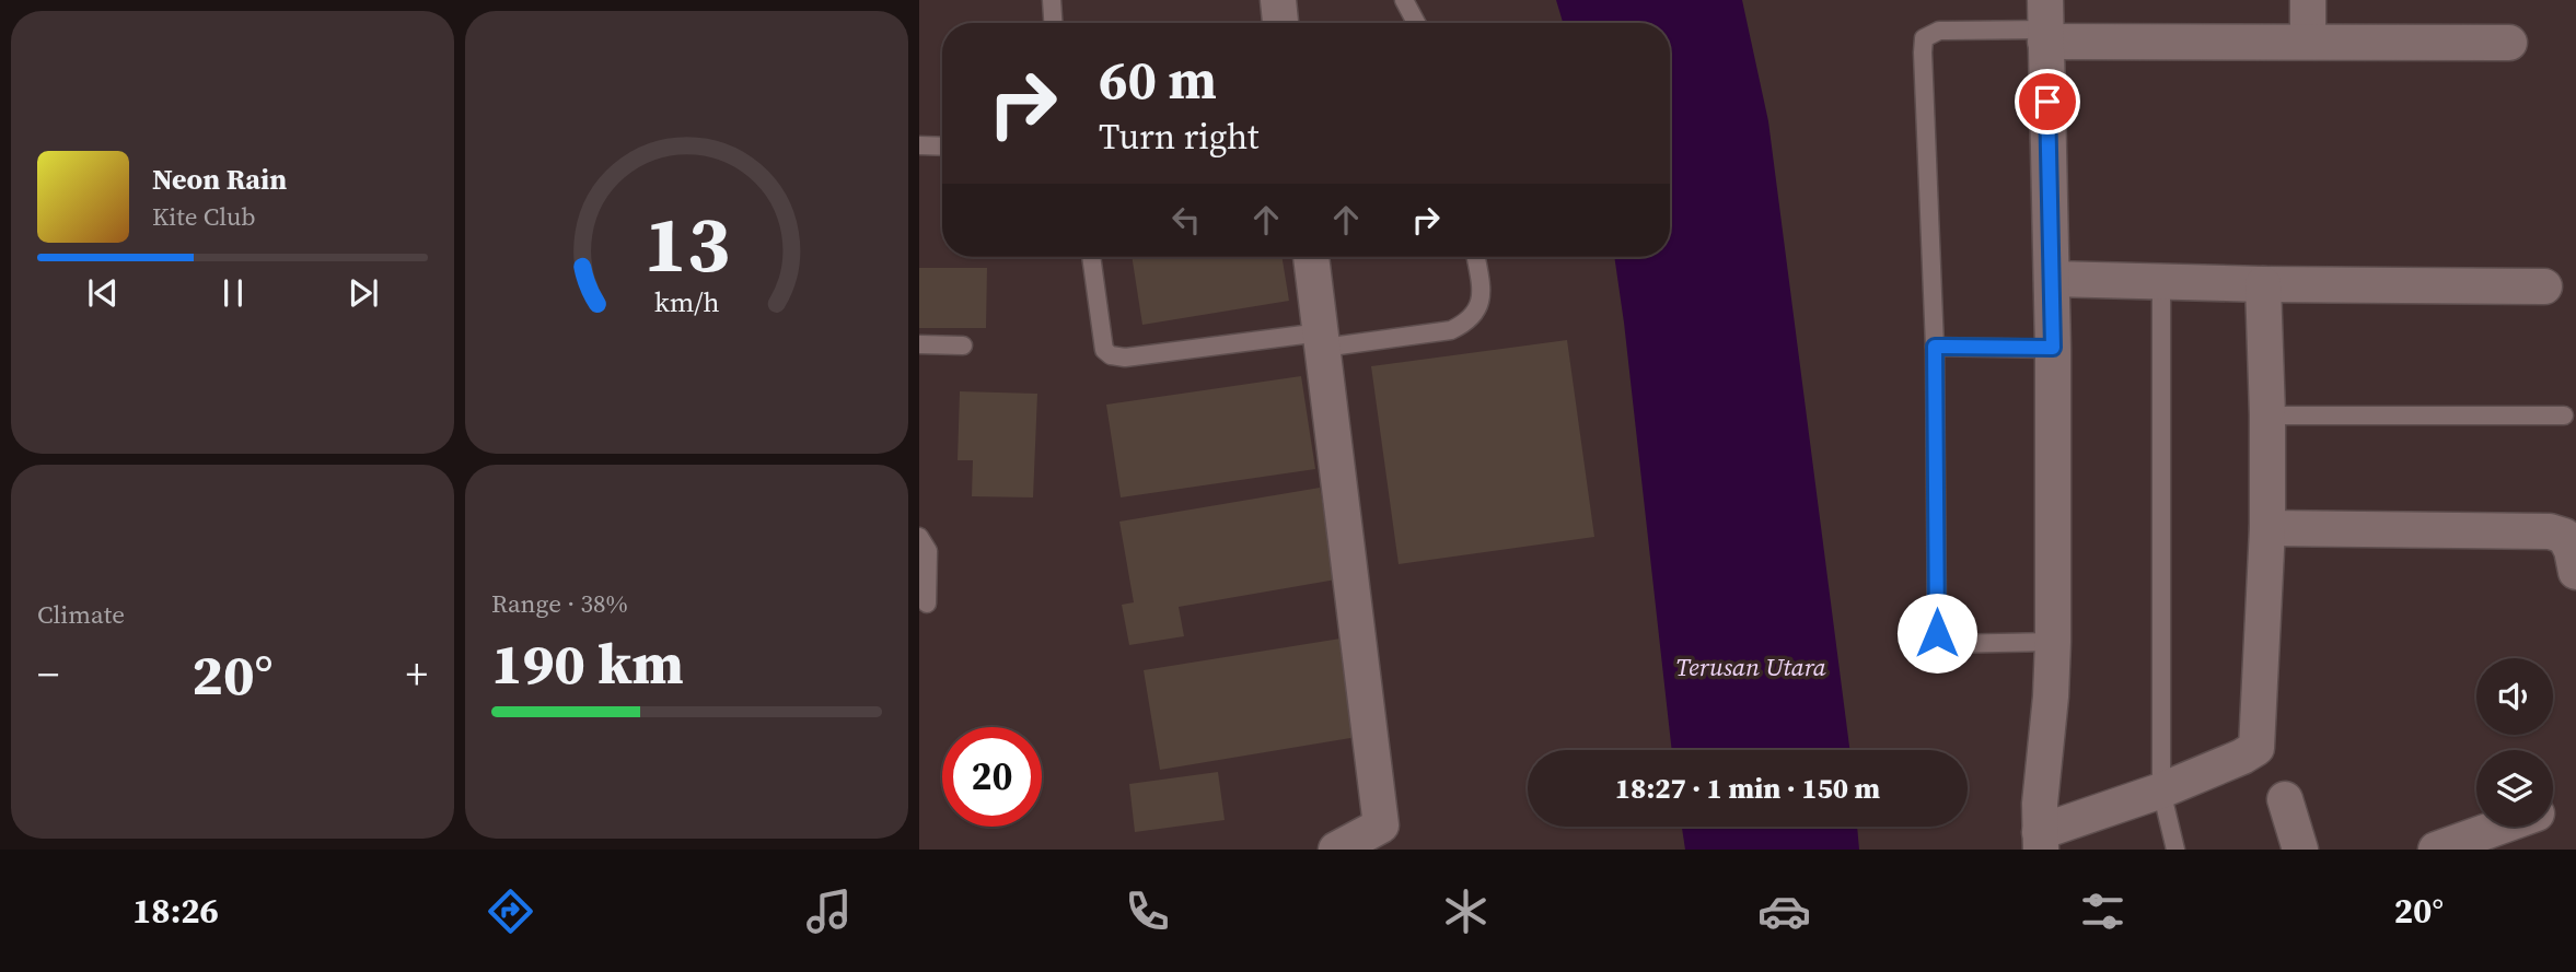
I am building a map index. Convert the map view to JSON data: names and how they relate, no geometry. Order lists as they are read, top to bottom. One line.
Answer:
{"water":["Terusan Utara"],"page":{"turn":["60 m","Turn right"],"song":["Neon Rain","Kite Club"],"tile":["Climate",["Range · 38%","190 km"]],"heat":["−","20°","+"],"limit":"20","trip":"18:27 · 1 min · 150 m","tabs":["18:26","20°"],"gauge":["13","km/h"]}}
